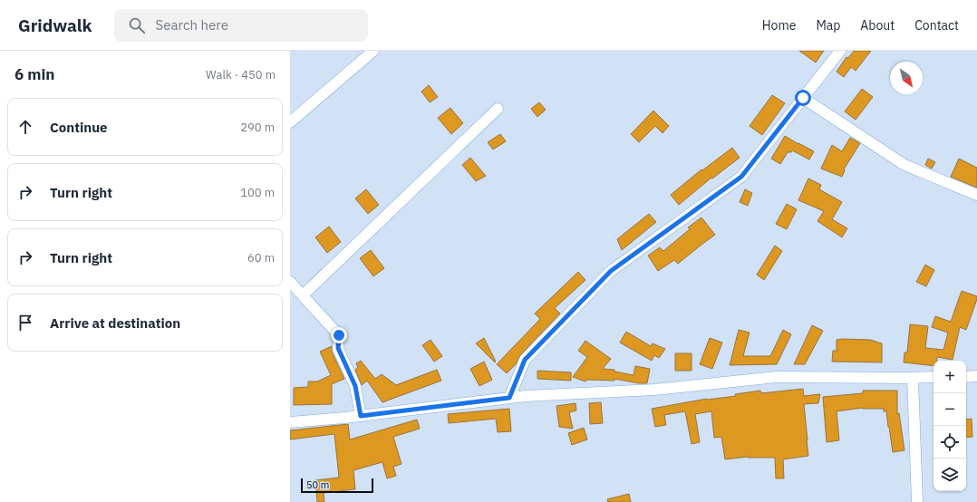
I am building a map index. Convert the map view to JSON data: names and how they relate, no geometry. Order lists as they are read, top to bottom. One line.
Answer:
{"scale_bar":"50 m","north":"bottom right","page":{"header":"Gridwalk","search":"Search here","nav":["Home","Map","About","Contact"],"heading":["6 min","Walk · 450 m"],"list":[["Continue","290 m"],["Turn right","100 m"],["Turn right","60 m"],"Arrive at destination"],"map_buttons":["+","−"],"scale":"50 m"}}
